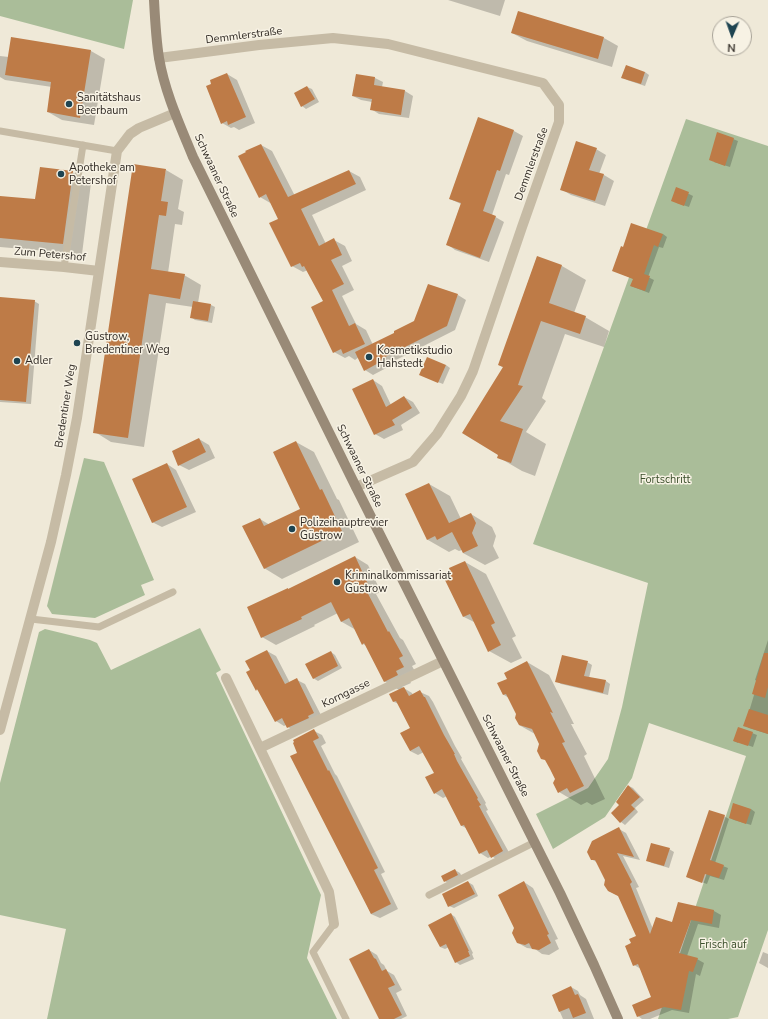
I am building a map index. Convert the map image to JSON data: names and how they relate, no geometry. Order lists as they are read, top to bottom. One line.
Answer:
{"streets":{"main road":["Schwaaner Straße"],"street":["Demmlerstraße","Zum Petershof","Bredentiner Weg","Korngasse"]},"crossings":[["Demmlerstraße","Schwaaner Straße"],["Schwaaner Straße","Bredentiner Weg"],["Schwaaner Straße","Korngasse"],["Zum Petershof","Bredentiner Weg"]],"parks":["Fortschritt","Frisch auf"],"places":["Sanitätshaus Beerbaum","Apotheke am Petershof","Güstrow, Bredentiner Weg","Kosmetikstudio Hahstedt","Adler","Polizeihauptrevier Güstrow","Kriminalkommissariat Güstrow"],"north":"bottom"}
